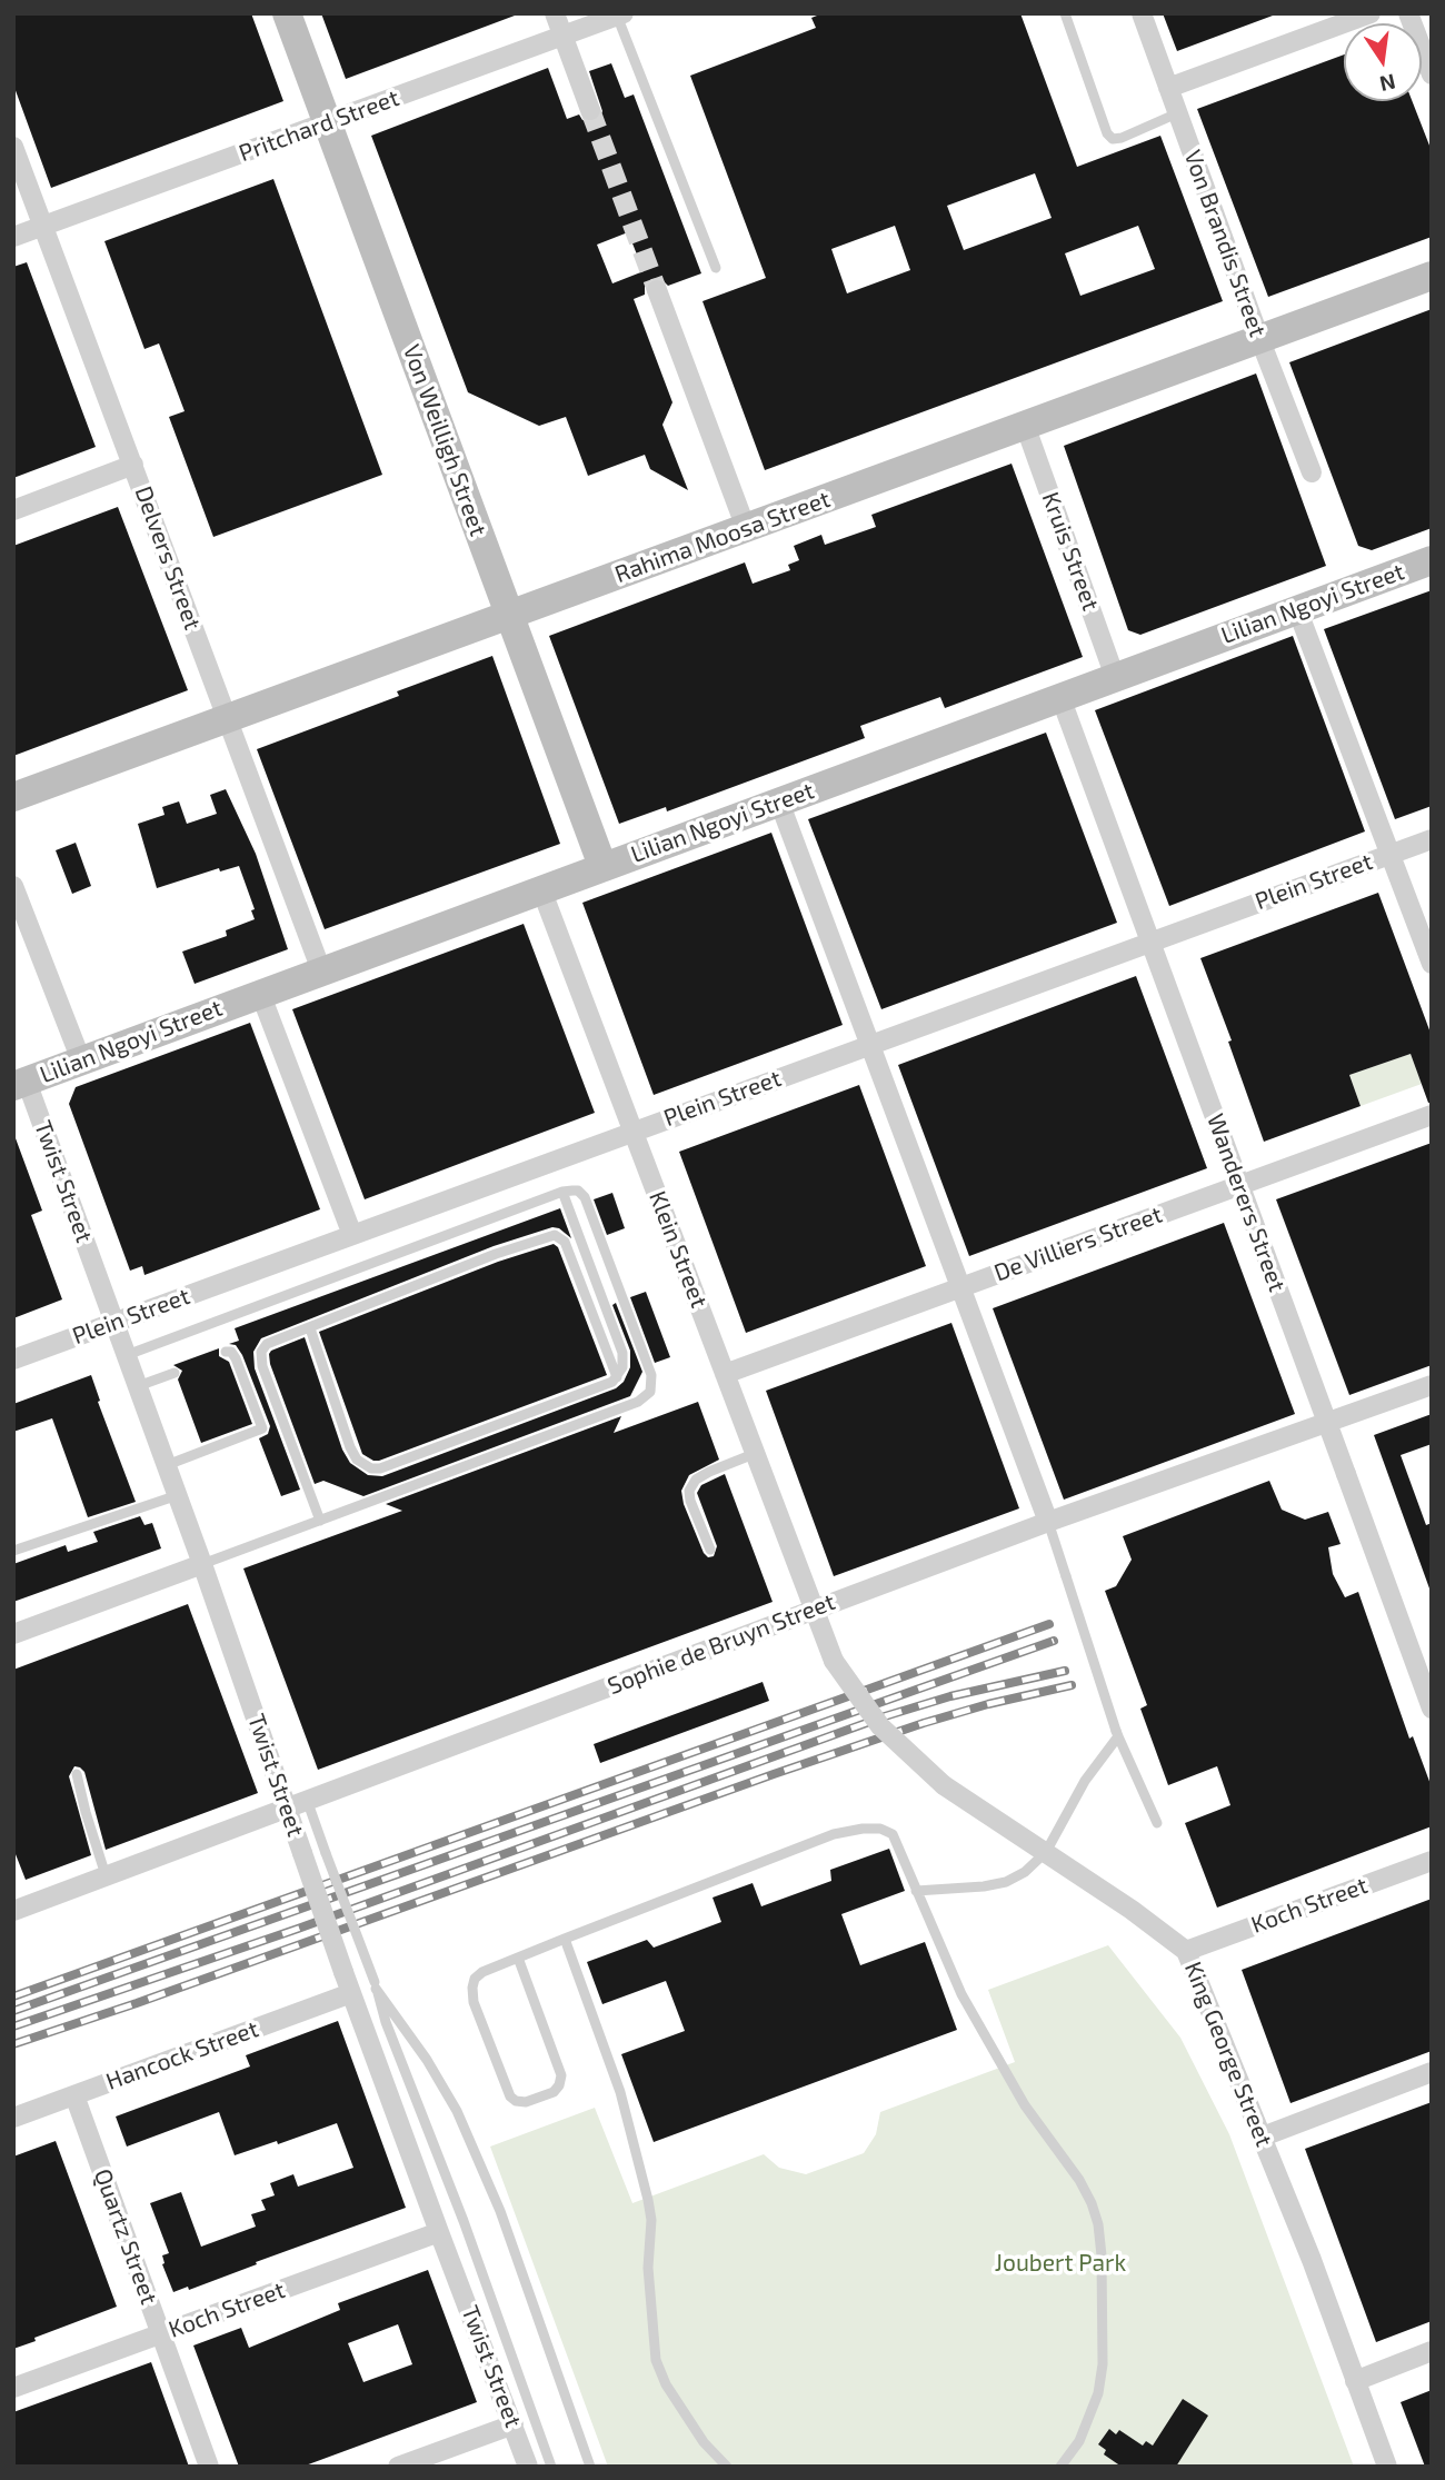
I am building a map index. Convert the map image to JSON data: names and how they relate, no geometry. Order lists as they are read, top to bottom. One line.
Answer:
{"streets":{"street":["Pritchard Street","Von Brandis Street","Von Weilligh Street","Rahima Moosa Street","Kruis Street","Delvers Street","Lilian Ngoyi Street","Plein Street","Twist Street","Wanderers Street","De Villiers Street","Klein Street","Sophie de Bruyn Street","Koch Street","King George Street","Hancock Street","Quartz Street"]},"crossings":[["Pritchard Street","Von Weilligh Street"],["Pritchard Street","Delvers Street"],["Von Brandis Street","Rahima Moosa Street"],["Von Weilligh Street","Rahima Moosa Street"],["Von Weilligh Street","Lilian Ngoyi Street"],["Rahima Moosa Street","Kruis Street"],["Rahima Moosa Street","Delvers Street"],["Kruis Street","Lilian Ngoyi Street"],["Delvers Street","Lilian Ngoyi Street"],["Lilian Ngoyi Street","Twist Street"],["Lilian Ngoyi Street","Wanderers Street"],["Lilian Ngoyi Street","Klein Street"],["Plein Street","Twist Street"],["Plein Street","Wanderers Street"],["Plein Street","Klein Street"],["Twist Street","Sophie de Bruyn Street"],["Twist Street","Koch Street"],["Twist Street","Hancock Street"],["Wanderers Street","De Villiers Street"],["Wanderers Street","Sophie de Bruyn Street"],["De Villiers Street","Klein Street"],["Klein Street","Sophie de Bruyn Street"],["Klein Street","King George Street"],["Sophie de Bruyn Street","King George Street"],["Koch Street","King George Street"],["Koch Street","Quartz Street"],["Hancock Street","Quartz Street"]],"parks":["Joubert Park"],"north":"bottom"}
